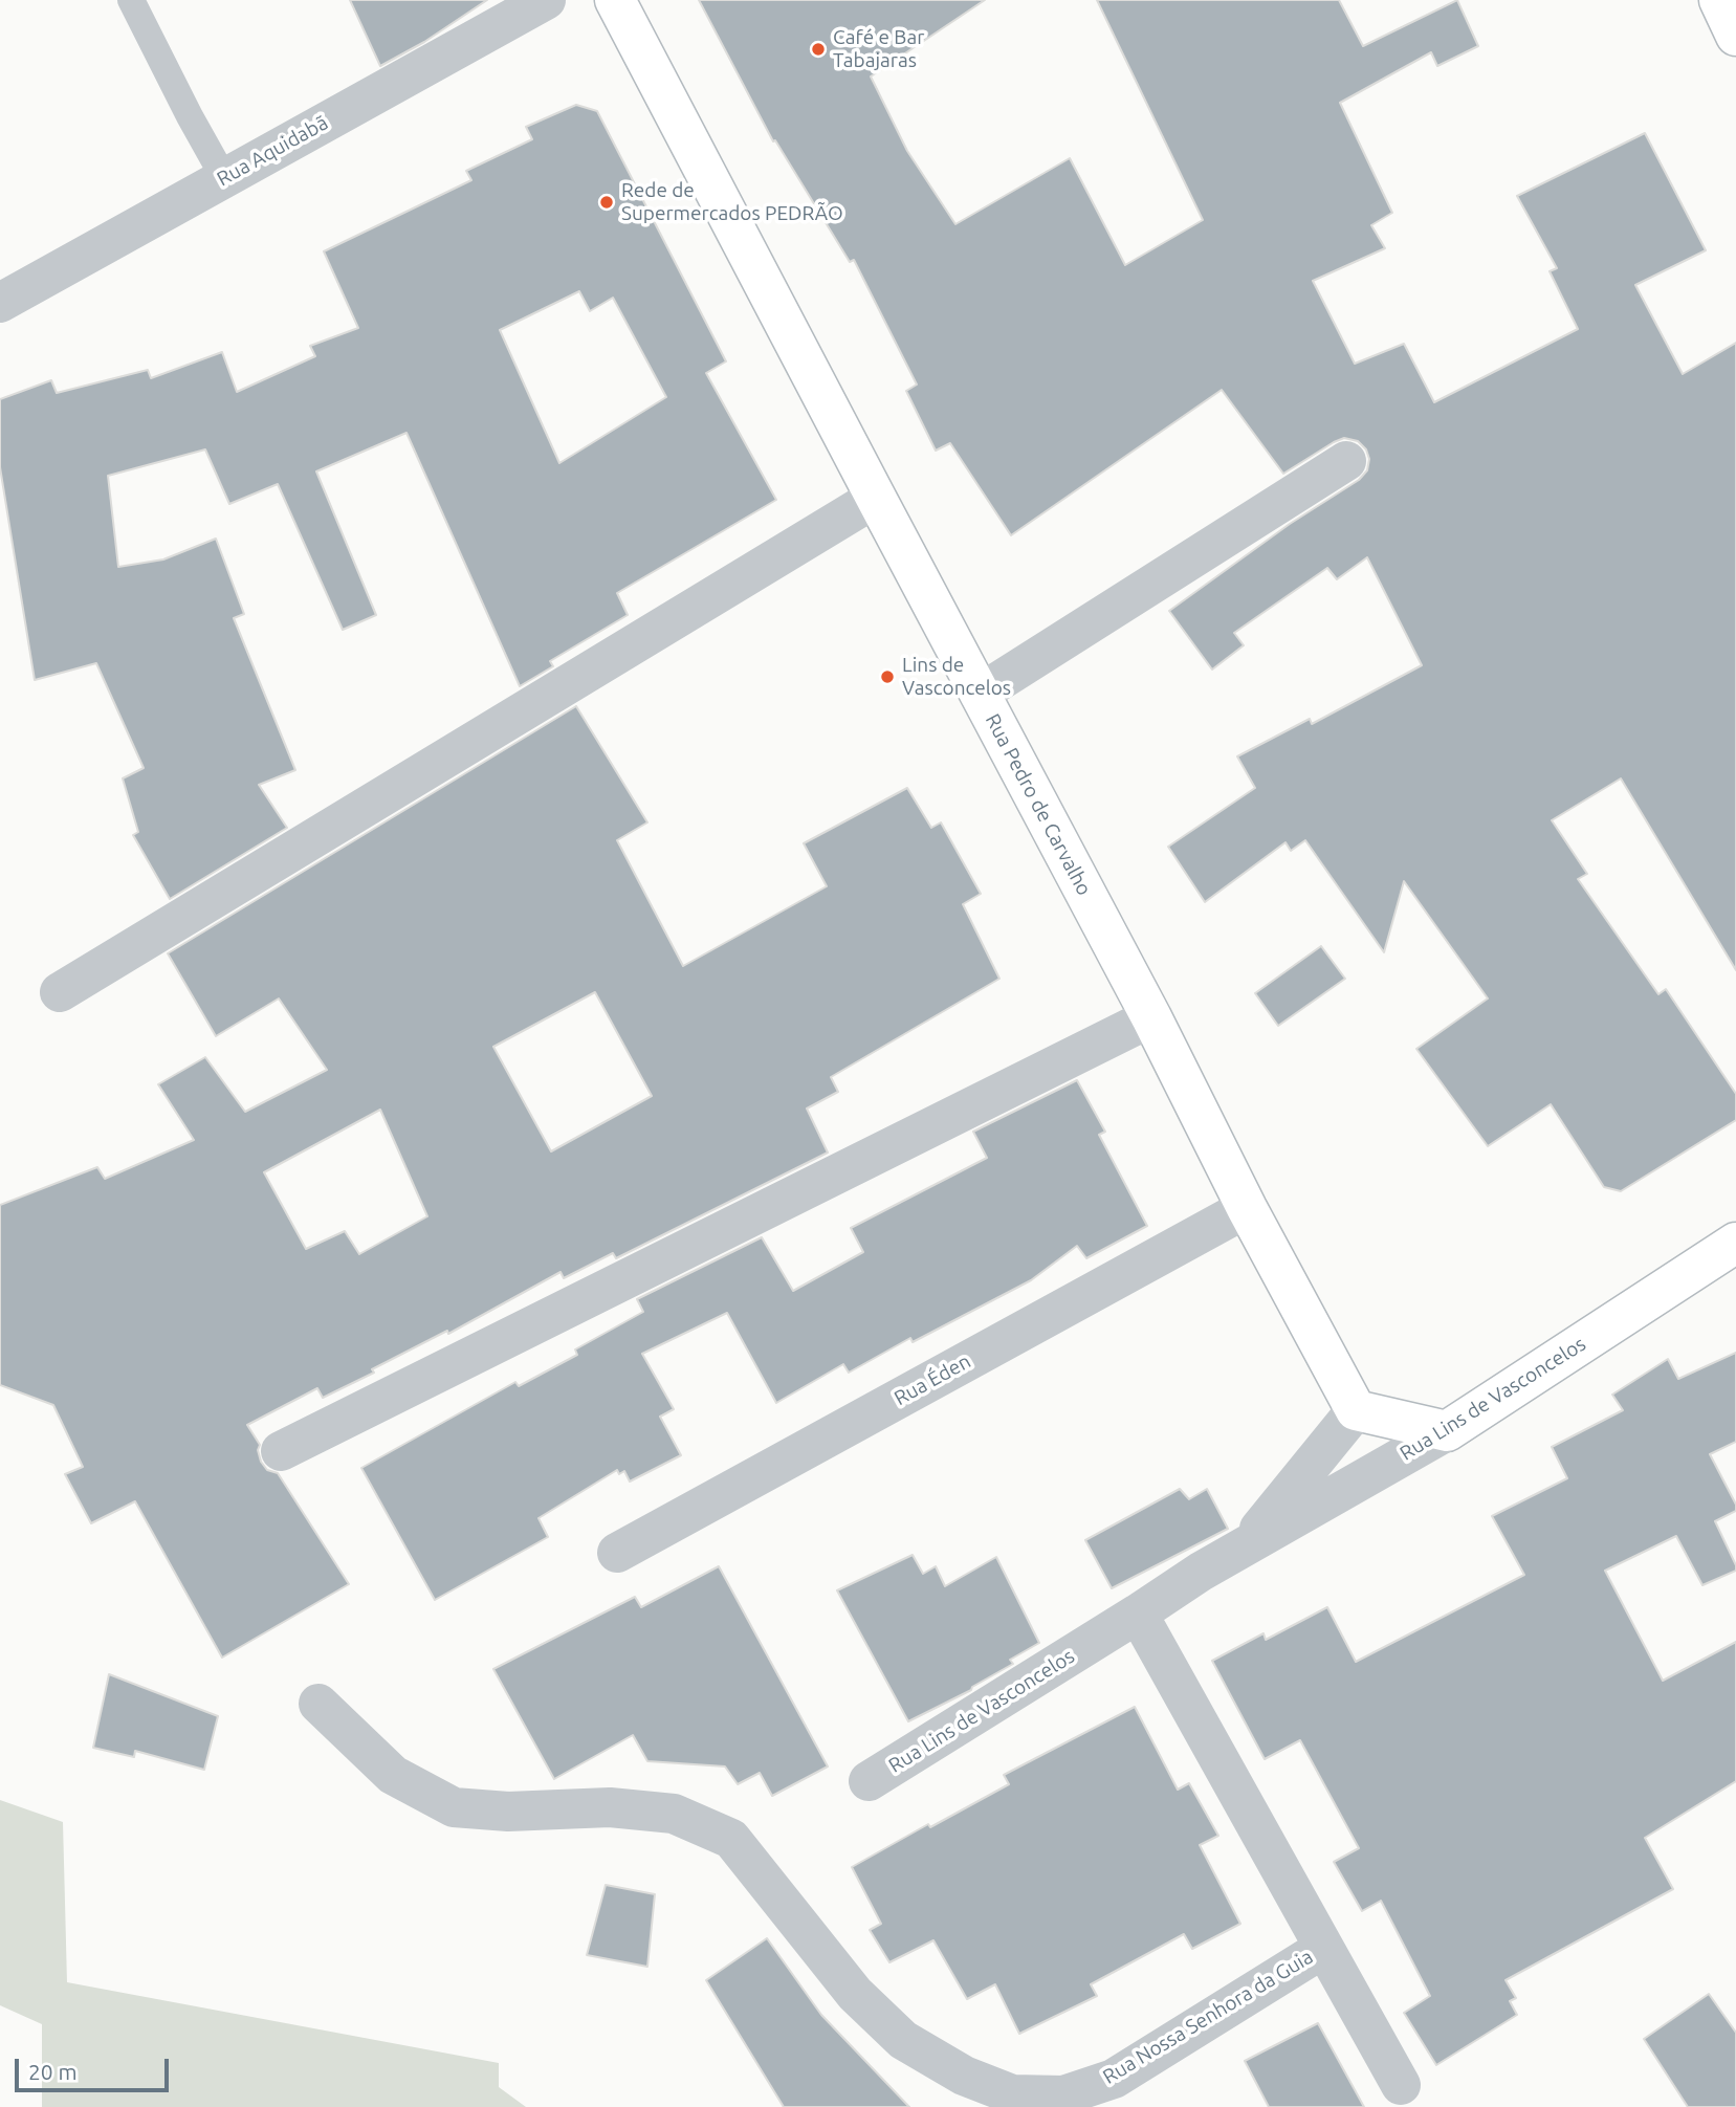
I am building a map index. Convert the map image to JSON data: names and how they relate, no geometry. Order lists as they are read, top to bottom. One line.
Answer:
{"streets":{"street":["Rua Aquidabã","Rua Pedro de Carvalho","Rua Éden","Rua Lins de Vasconcelos","Rua Nossa Senhora da Guia"]},"crossings":[["Rua Pedro de Carvalho","Rua Éden"],["Rua Pedro de Carvalho","Rua Lins de Vasconcelos"]],"places":["Café e Bar Tabajaras","Rede de Supermercados PEDRÃO","Lins de Vasconcelos"],"scale_bar":"20 m"}
